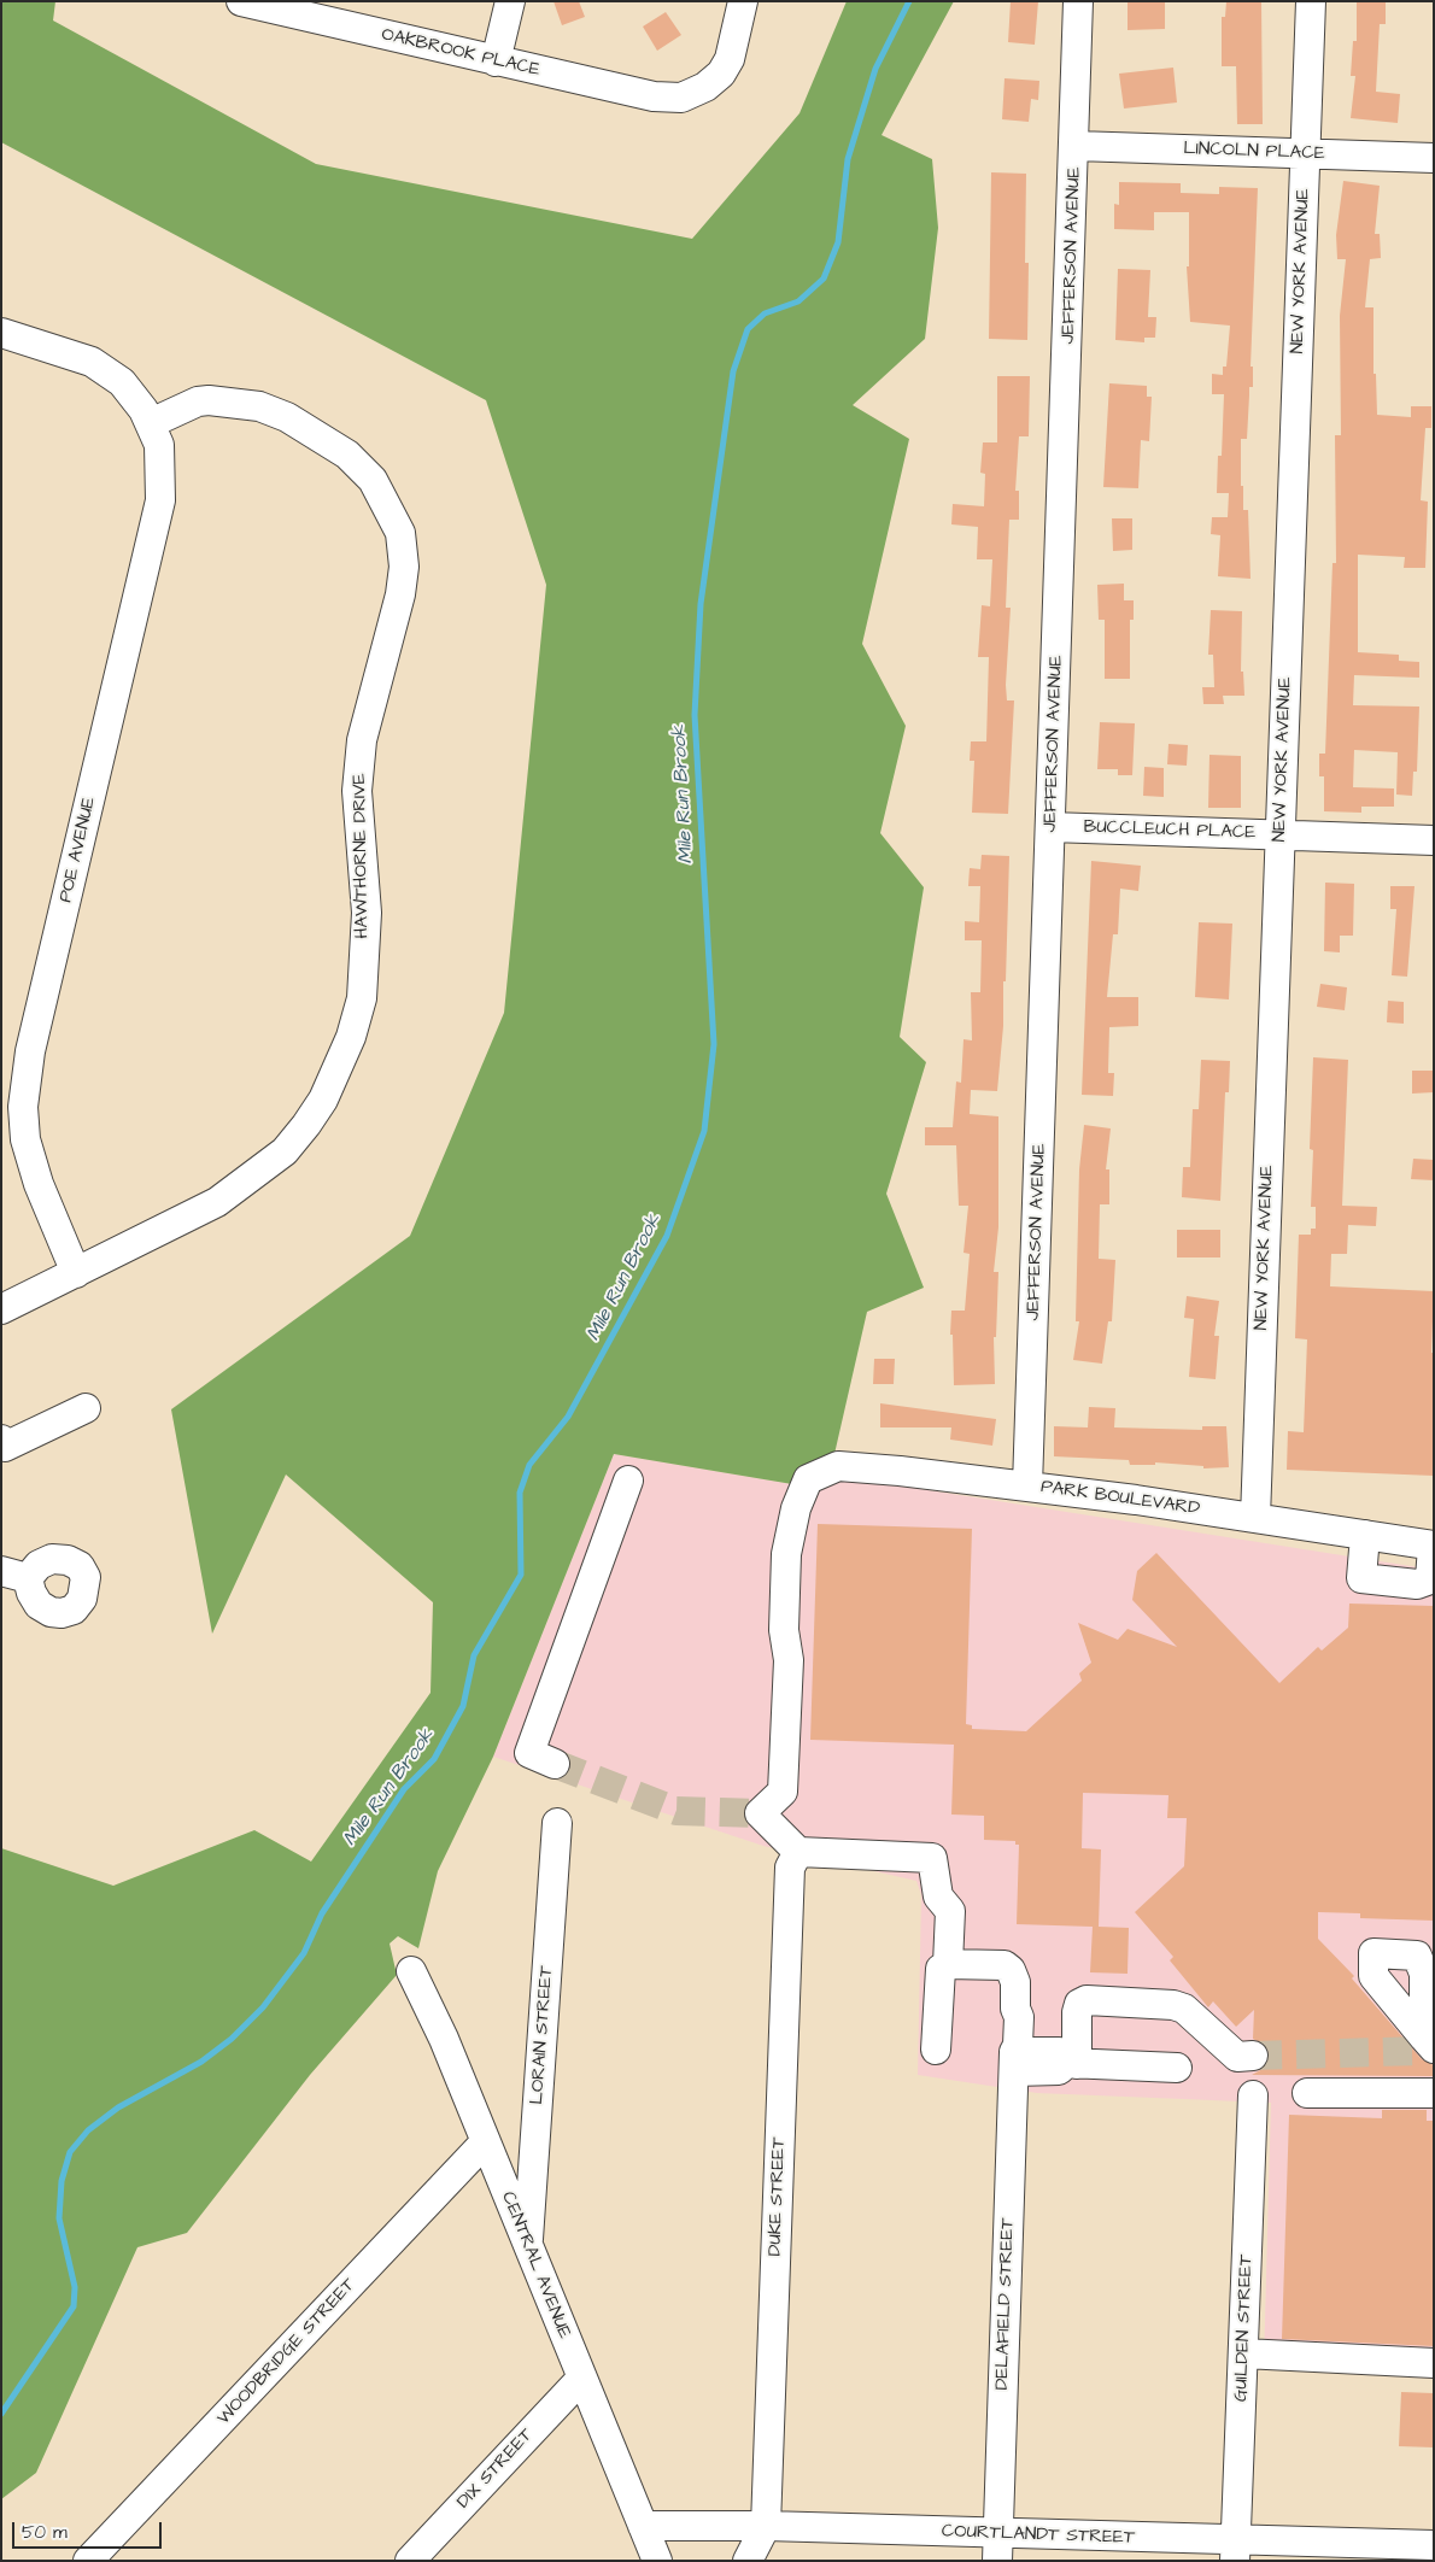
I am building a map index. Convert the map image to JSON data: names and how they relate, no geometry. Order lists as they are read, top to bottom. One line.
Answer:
{"streets":{"street":["OAKBROOK PLACE","LINCOLN PLACE","JEFFERSON AVENUE","NEW YORK AVENUE","BUCCLEUCH PLACE","POE AVENUE","HAWTHORNE DRIVE","PARK BOULEVARD","LORAIN STREET","DUKE STREET","CENTRAL AVENUE","DELAFIELD STREET","GUILDEN STREET","WOODBRIDGE STREET","DIX STREET","COURTLANDT STREET"]},"crossings":[["LINCOLN PLACE","JEFFERSON AVENUE"],["LINCOLN PLACE","NEW YORK AVENUE"],["JEFFERSON AVENUE","BUCCLEUCH PLACE"],["JEFFERSON AVENUE","PARK BOULEVARD"],["NEW YORK AVENUE","BUCCLEUCH PLACE"],["NEW YORK AVENUE","PARK BOULEVARD"],["POE AVENUE","HAWTHORNE DRIVE"],["PARK BOULEVARD","DUKE STREET"],["LORAIN STREET","CENTRAL AVENUE"],["DUKE STREET","COURTLANDT STREET"],["CENTRAL AVENUE","WOODBRIDGE STREET"],["CENTRAL AVENUE","DIX STREET"],["CENTRAL AVENUE","COURTLANDT STREET"],["DELAFIELD STREET","COURTLANDT STREET"],["GUILDEN STREET","COURTLANDT STREET"]],"water":["Mile Run Brook"],"scale_bar":"50 m"}
